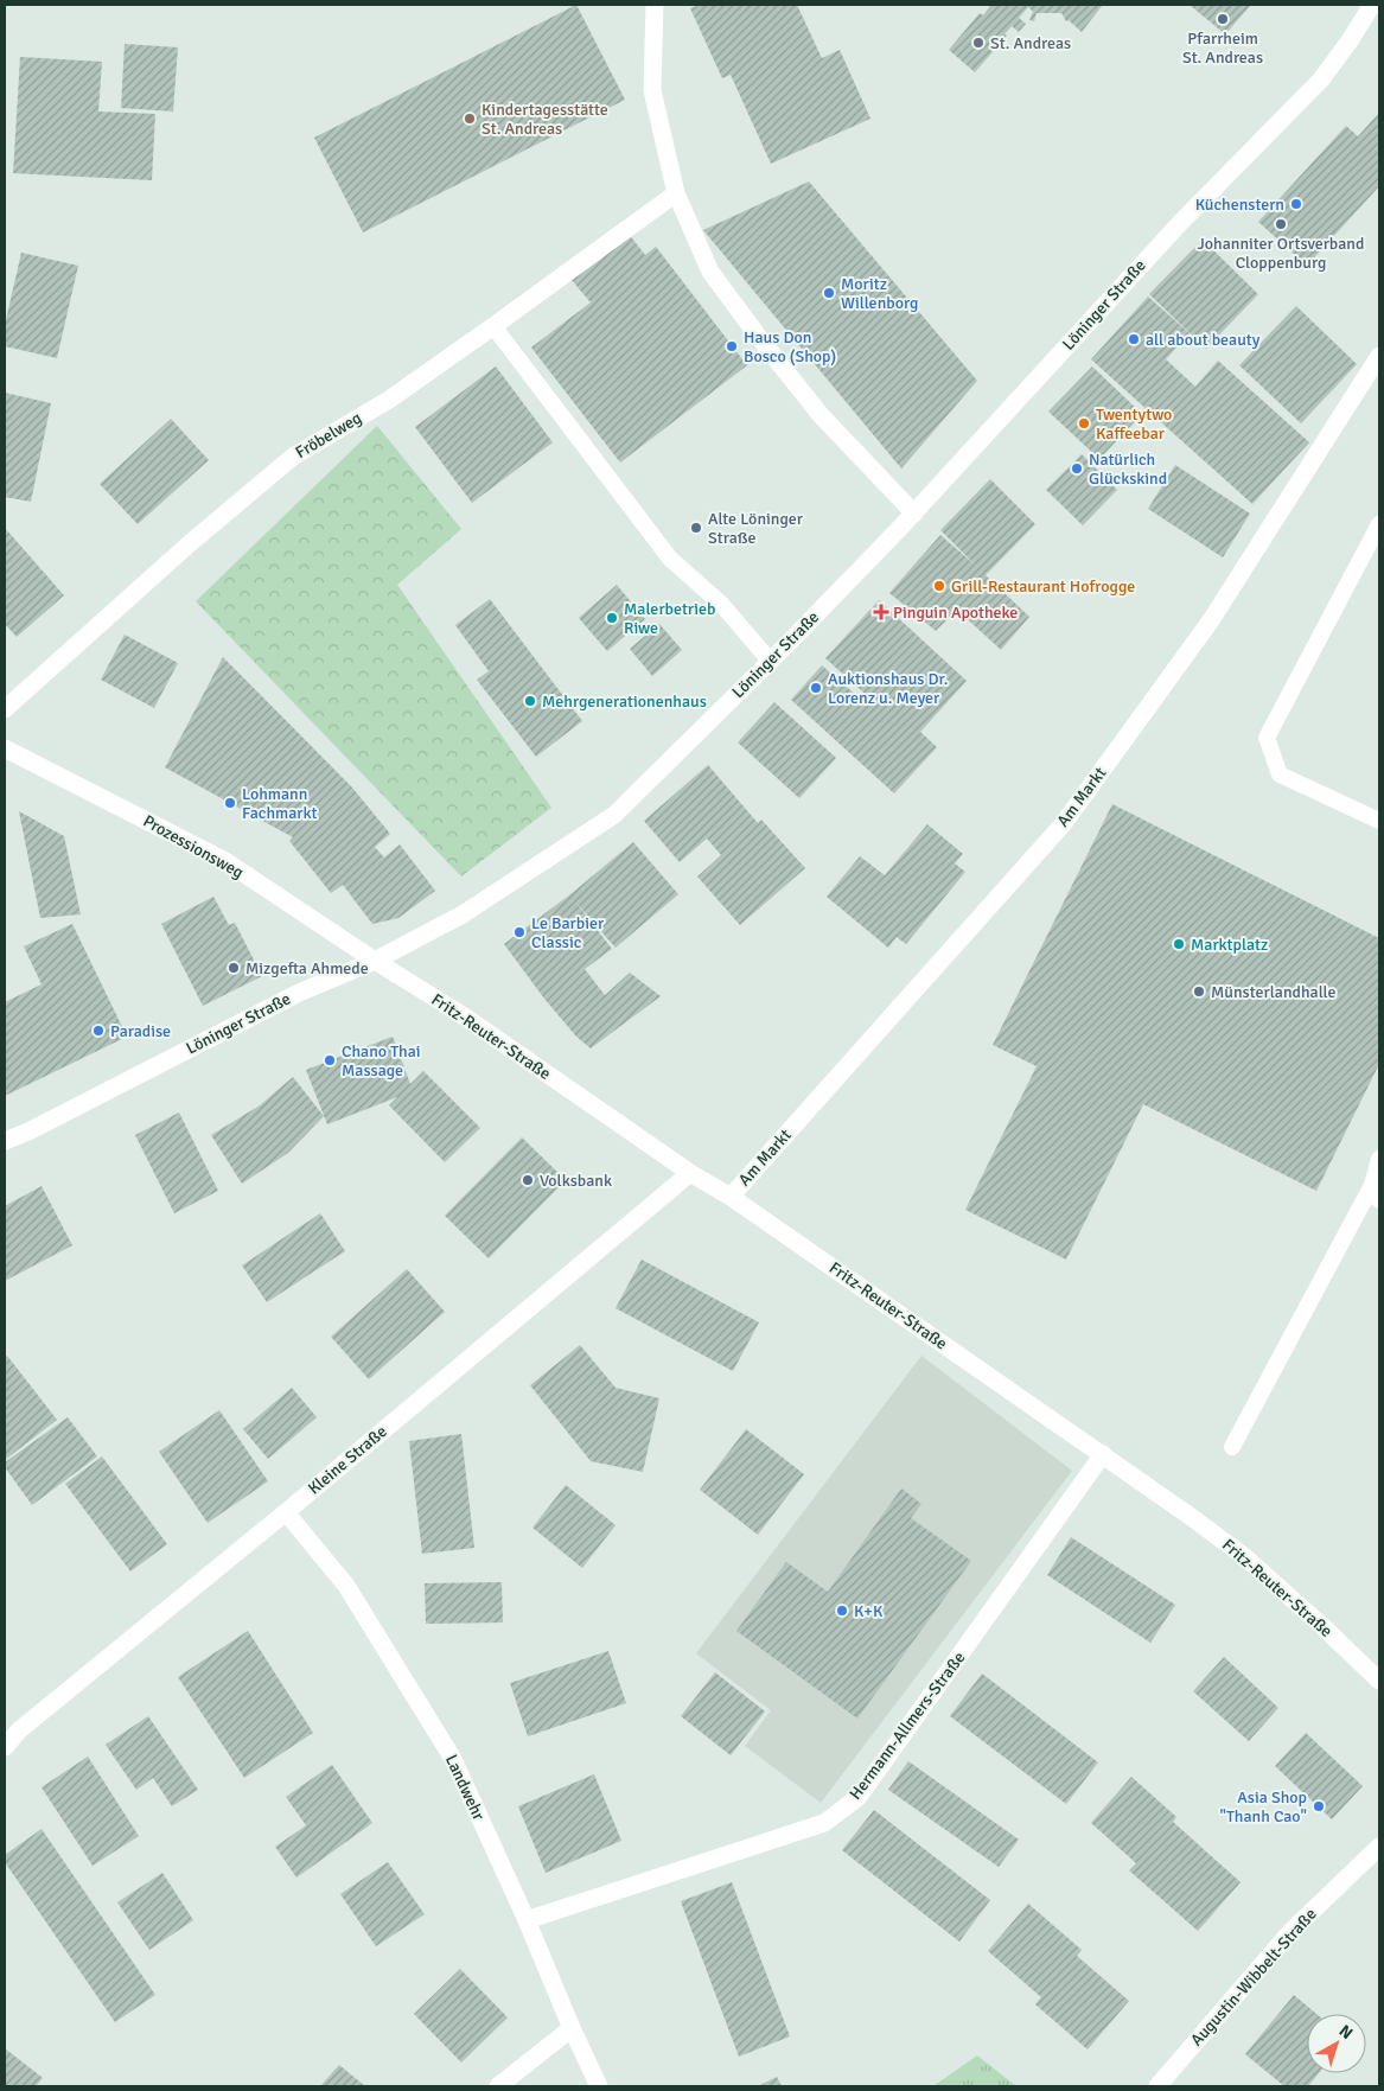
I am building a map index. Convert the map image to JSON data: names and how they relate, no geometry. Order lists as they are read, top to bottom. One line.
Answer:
{"streets":{"street":["Löninger Straße","Fröbelweg","Am Markt","Prozessionsweg","Fritz-Reuter-Straße","Kleine Straße","Hermann-Allmers-Straße","Landwehr","Augustin-Wibbelt-Straße"]},"crossings":[["Löninger Straße","Prozessionsweg"],["Löninger Straße","Fritz-Reuter-Straße"],["Am Markt","Fritz-Reuter-Straße"],["Prozessionsweg","Fritz-Reuter-Straße"],["Fritz-Reuter-Straße","Kleine Straße"],["Fritz-Reuter-Straße","Hermann-Allmers-Straße"],["Kleine Straße","Landwehr"],["Hermann-Allmers-Straße","Landwehr"]],"places":{"other":["Pfarrheim St. Andreas","St. Andreas","Kindertagesstätte St. Andreas","Küchenstern","Johanniter Ortsverband Cloppenburg","Moritz Willenborg","all about beauty","Haus Don Bosco (Shop)","Twentytwo Kaffeebar","Natürlich Glückskind","Alte Löninger Straße","Grill-Restaurant Hofrogge","Malerbetrieb Riwe","Auktionshaus Dr. Lorenz u. Meyer","Mehrgenerationenhaus","Lohmann Fachmarkt","Le Barbier Classic","Marktplatz","Mizgefta Ahmede","Münsterlandhalle","Paradise","Chano Thai Massage","Volksbank","K+K","Asia Shop \"Thanh Cao\""],"health":["Pinguin Apotheke"]},"north":"top right"}
